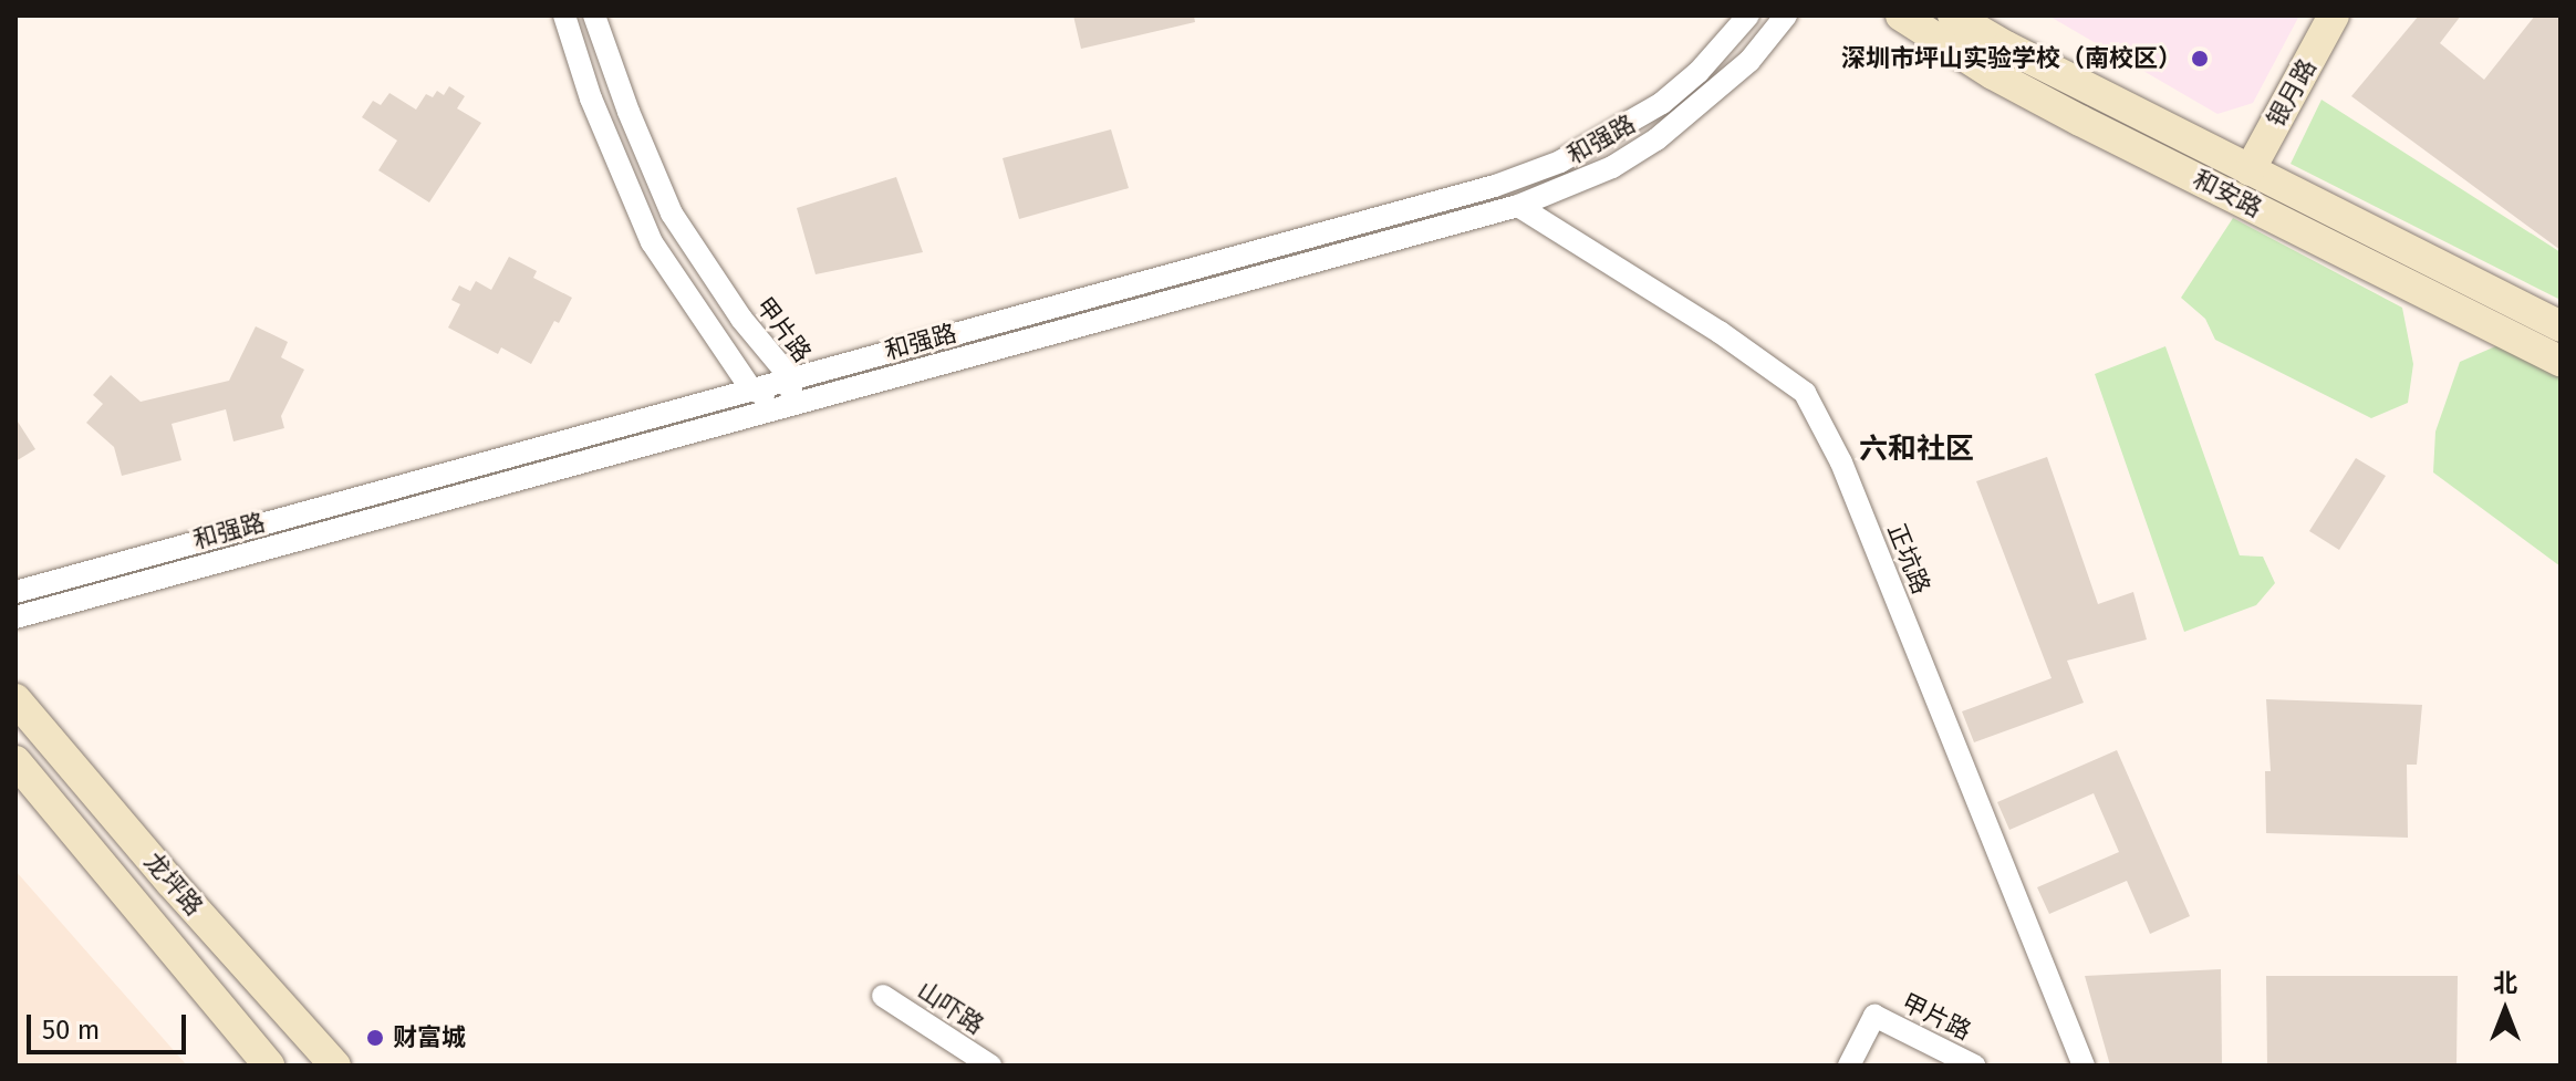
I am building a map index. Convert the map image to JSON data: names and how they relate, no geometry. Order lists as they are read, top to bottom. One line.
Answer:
{"streets":{"street":["银月路","和强路","和安路","甲片路","正坑路","龙坪路","山吓路"]},"crossings":[["银月路","和安路"],["和强路","甲片路"],["和强路","正坑路"]],"districts":["六和社区"],"places":["深圳市坪山实验学校（南校区）","财富城"],"scale_bar":"50 m","north":"top"}
